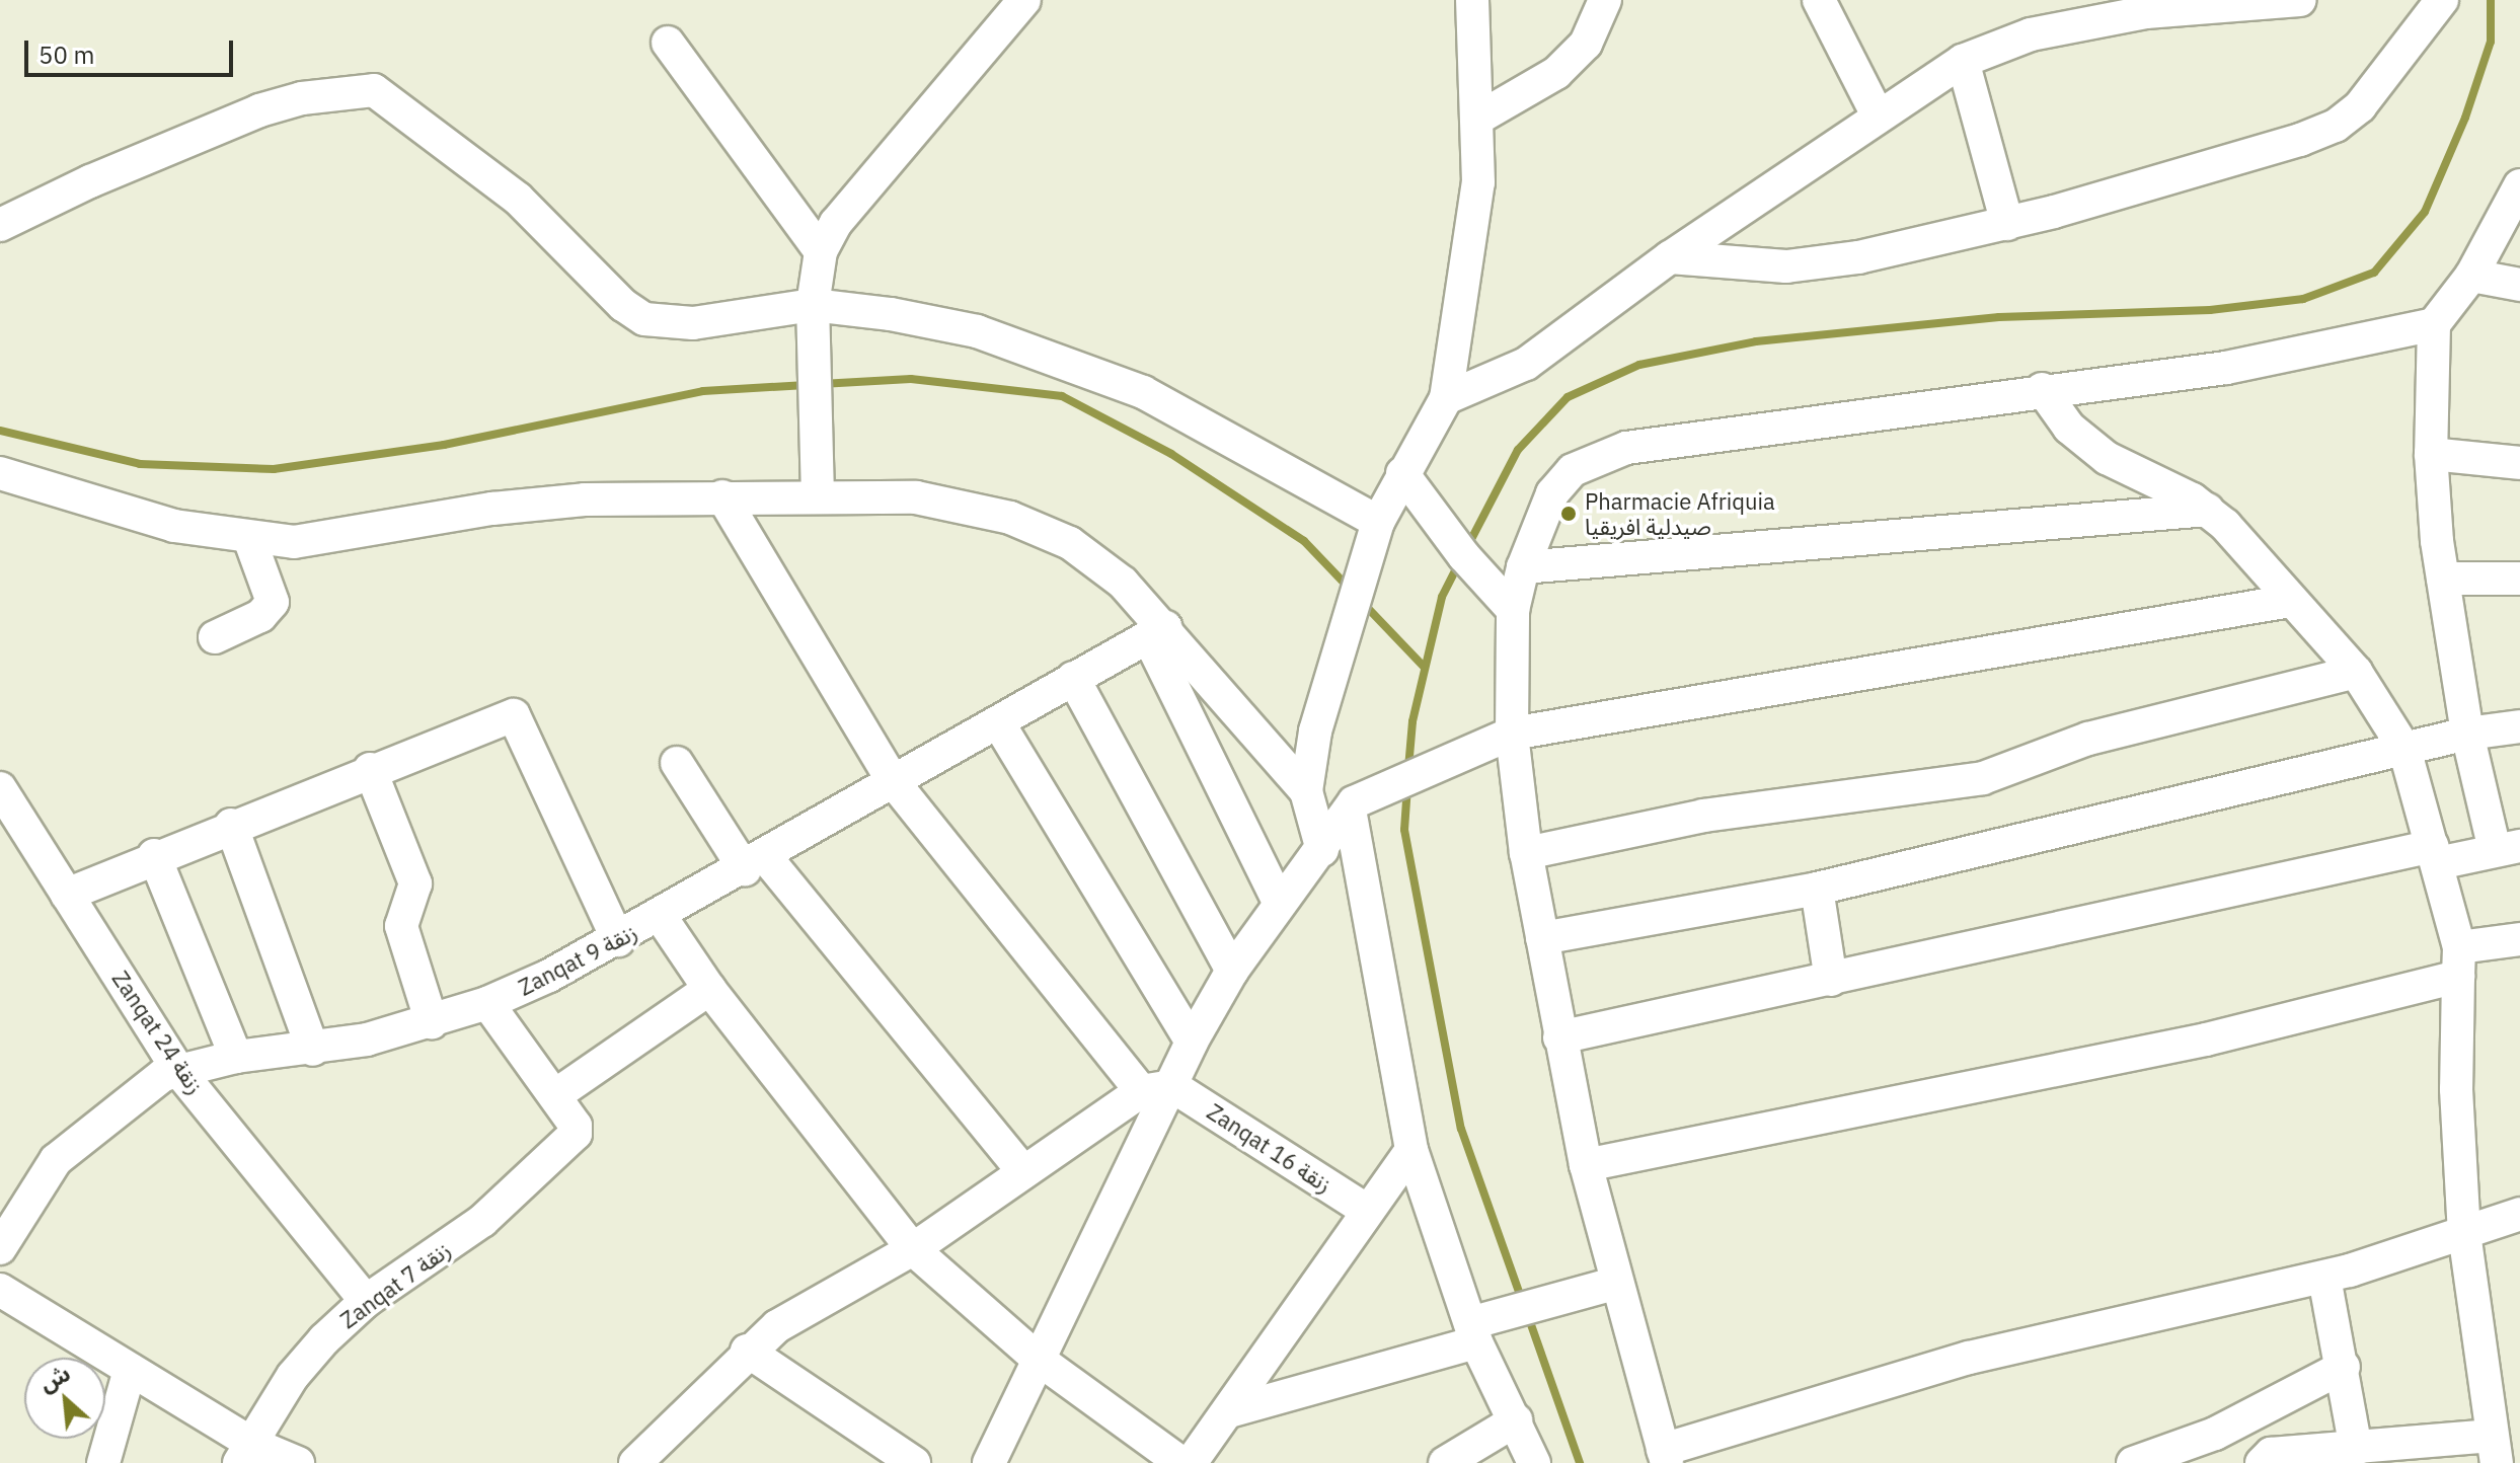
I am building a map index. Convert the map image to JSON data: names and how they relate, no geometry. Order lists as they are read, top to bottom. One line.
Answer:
{"streets":{"street":["Zanqat 9 زنقة","Zanqat 24 زنقة","Zanqat 16 زنقة","Zanqat 7 زنقة"]},"crossings":[["Zanqat 9 زنقة","Zanqat 24 زنقة"],["Zanqat 9 زنقة","Zanqat 16 زنقة"],["Zanqat 24 زنقة","Zanqat 7 زنقة"]],"places":["Pharmacie Afriquia صيدلية افريقيا"],"scale_bar":"50 m","north":"top left"}
